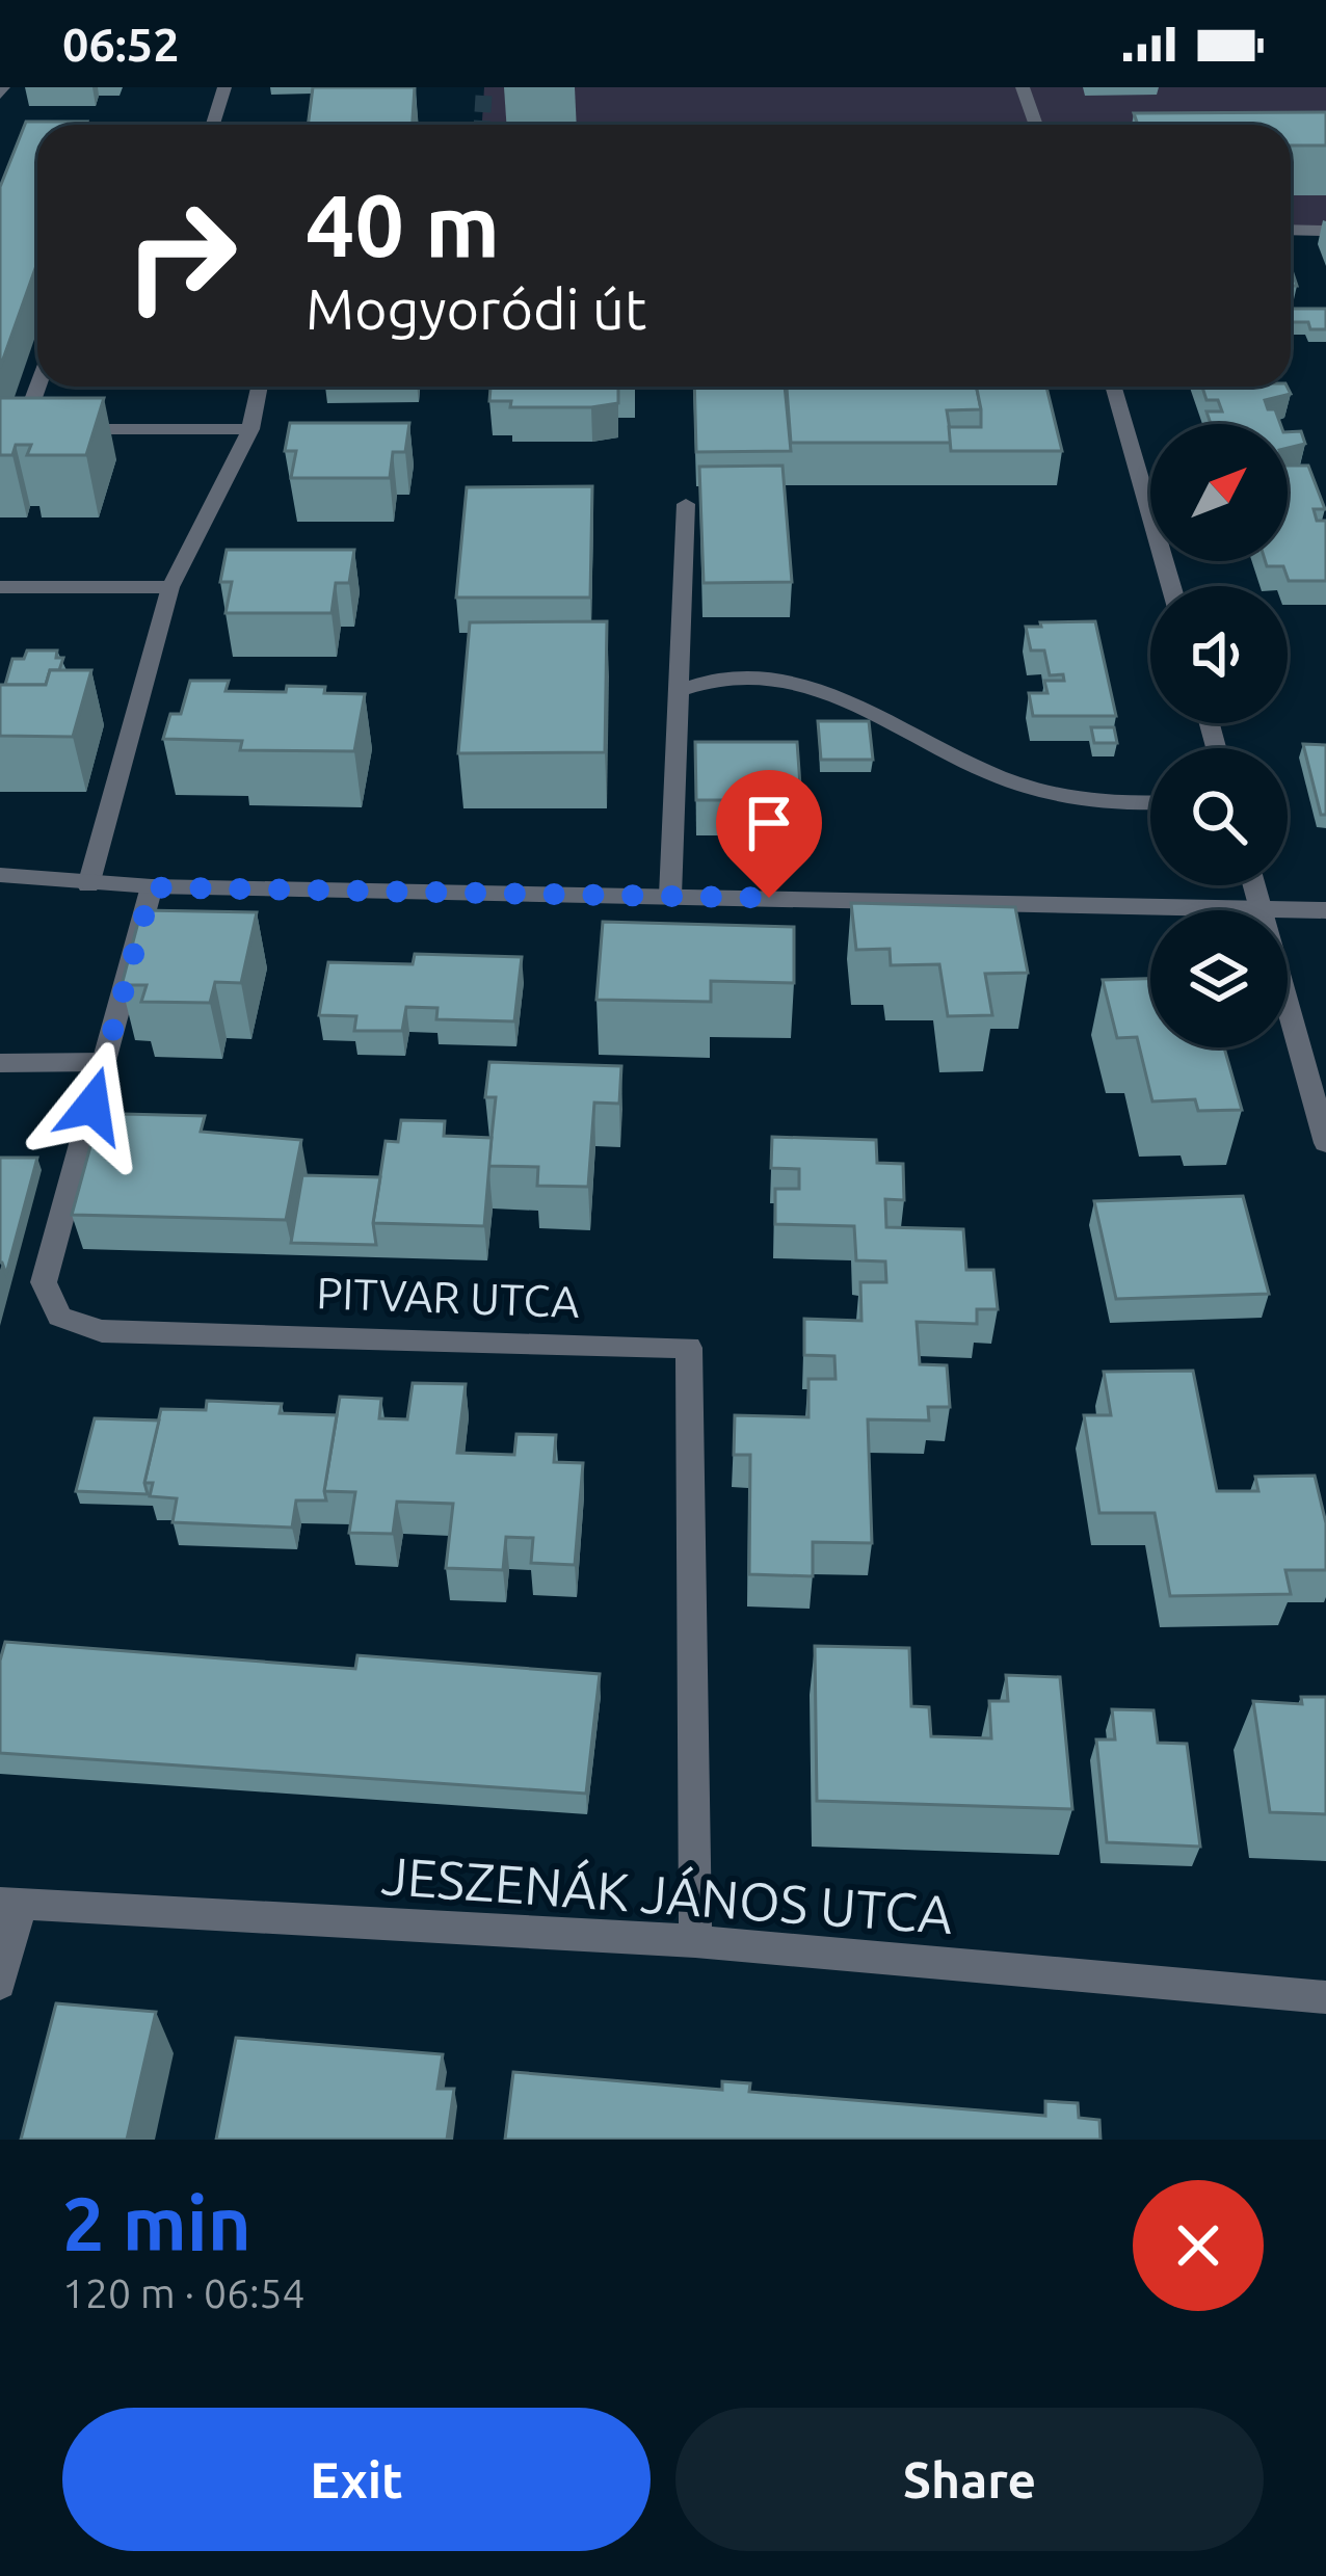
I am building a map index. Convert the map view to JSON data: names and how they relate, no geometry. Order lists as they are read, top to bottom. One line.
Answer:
{"streets":{"street":["PITVAR UTCA","JESZENÁK JÁNOS UTCA"]},"crossings":[["PITVAR UTCA","JESZENÁK JÁNOS UTCA"]],"north":"top right","page":{"status":"06:52","turn":["40 m","Mogyoródi út"],"heading":["2 min","120 m · 06:54"],"buttons":["Exit","Share"]}}
